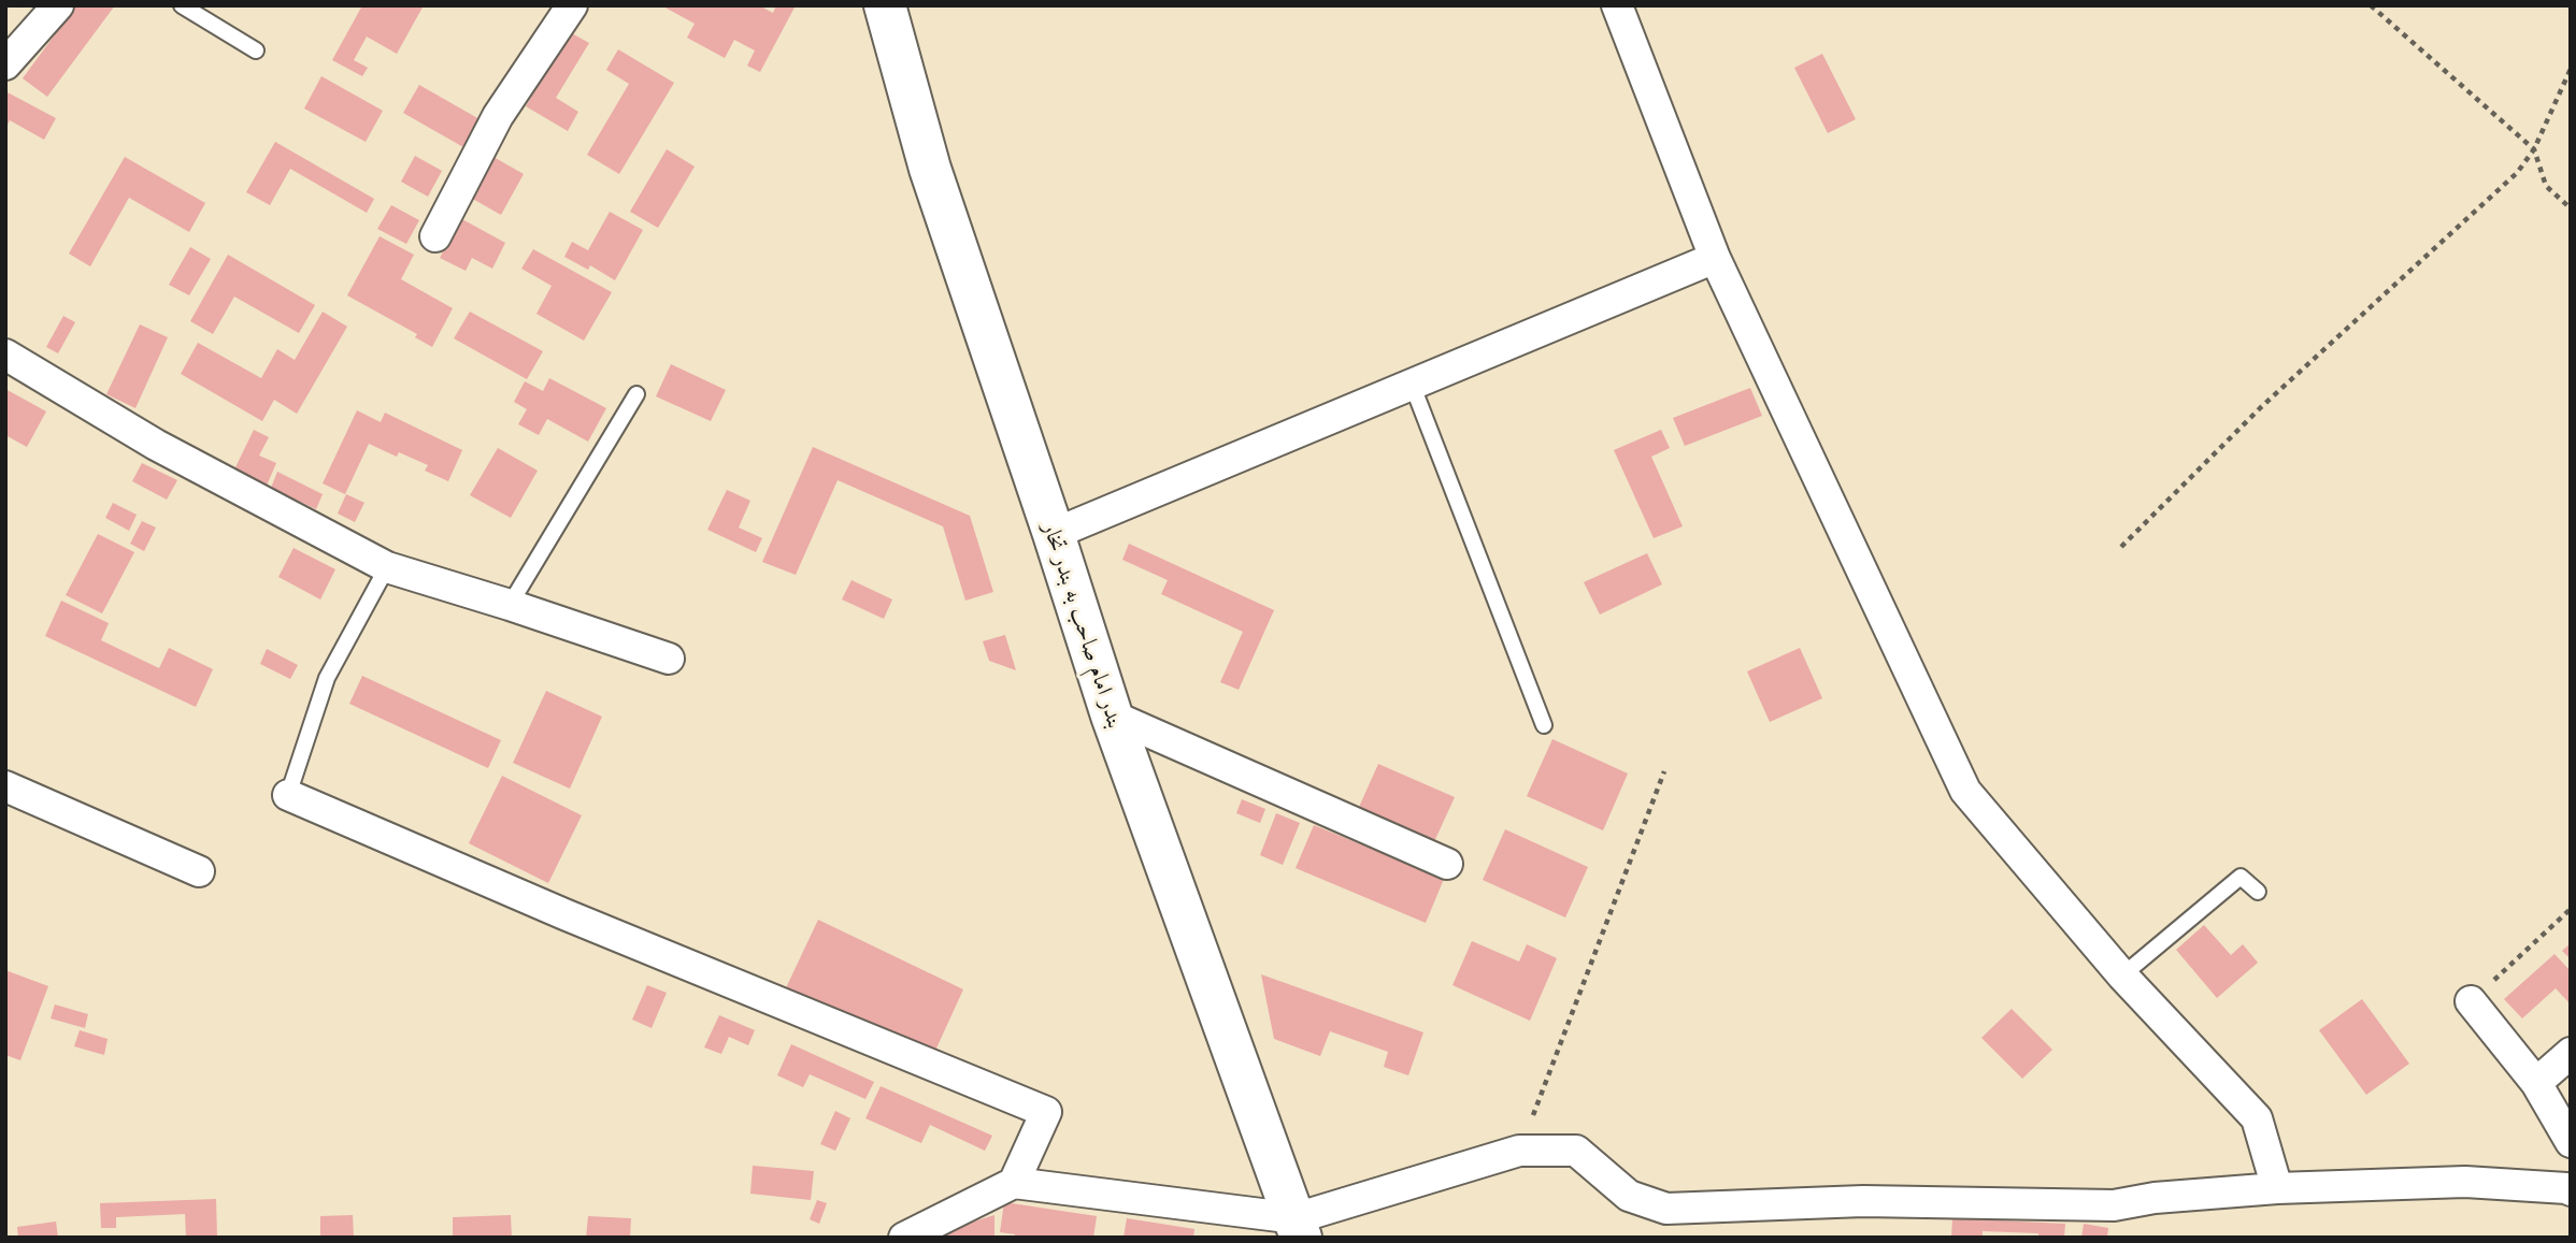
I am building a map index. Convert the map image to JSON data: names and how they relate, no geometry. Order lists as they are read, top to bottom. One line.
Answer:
{"streets":{"main road":["بندر امام صاحب به بندر تخار"]}}
